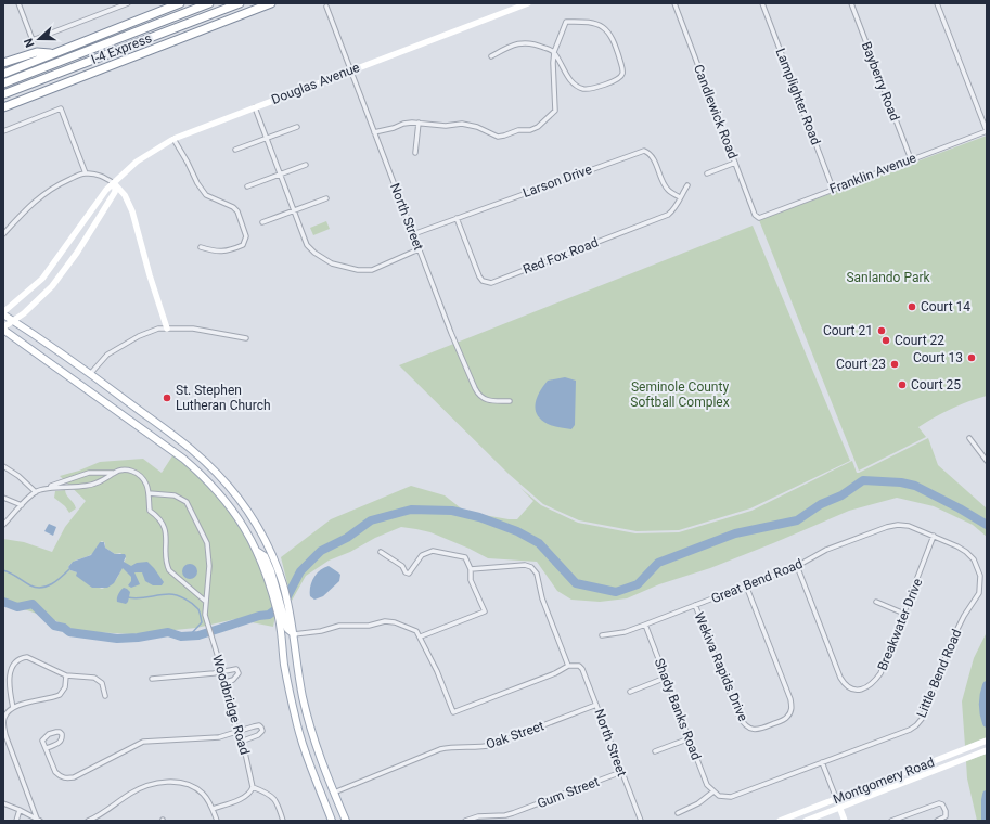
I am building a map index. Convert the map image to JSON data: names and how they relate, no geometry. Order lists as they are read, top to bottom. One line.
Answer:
{"streets":{"highway":["I-4 Express"],"main road":["Douglas Avenue","Montgomery Road"],"street":["Bayberry Road","Lamplighter Road","Candlewick Road","Franklin Avenue","Larson Drive","North Street","Red Fox Road","Great Bend Road","Breakwater Drive","Wekiva Rapids Drive","Little Bend Road","Woodbridge Road","Shady Banks Road","Oak Street","Gum Street"]},"crossings":[["Bayberry Road","Franklin Avenue"],["Douglas Avenue","North Street"],["Lamplighter Road","Franklin Avenue"],["Candlewick Road","Franklin Avenue"],["Larson Drive","North Street"],["Larson Drive","Red Fox Road"],["North Street","Oak Street"],["North Street","Gum Street"],["Great Bend Road","Breakwater Drive"],["Great Bend Road","Wekiva Rapids Drive"],["Great Bend Road","Little Bend Road"],["Great Bend Road","Shady Banks Road"],["Breakwater Drive","Little Bend Road"],["Little Bend Road","Shady Banks Road"]],"parks":["Sanlando Park","Seminole County Softball Complex"],"places":["Court 14","Court 21","Court 22","Court 13","Court 23","Court 25","St. Stephen Lutheran Church"],"north":"left"}
